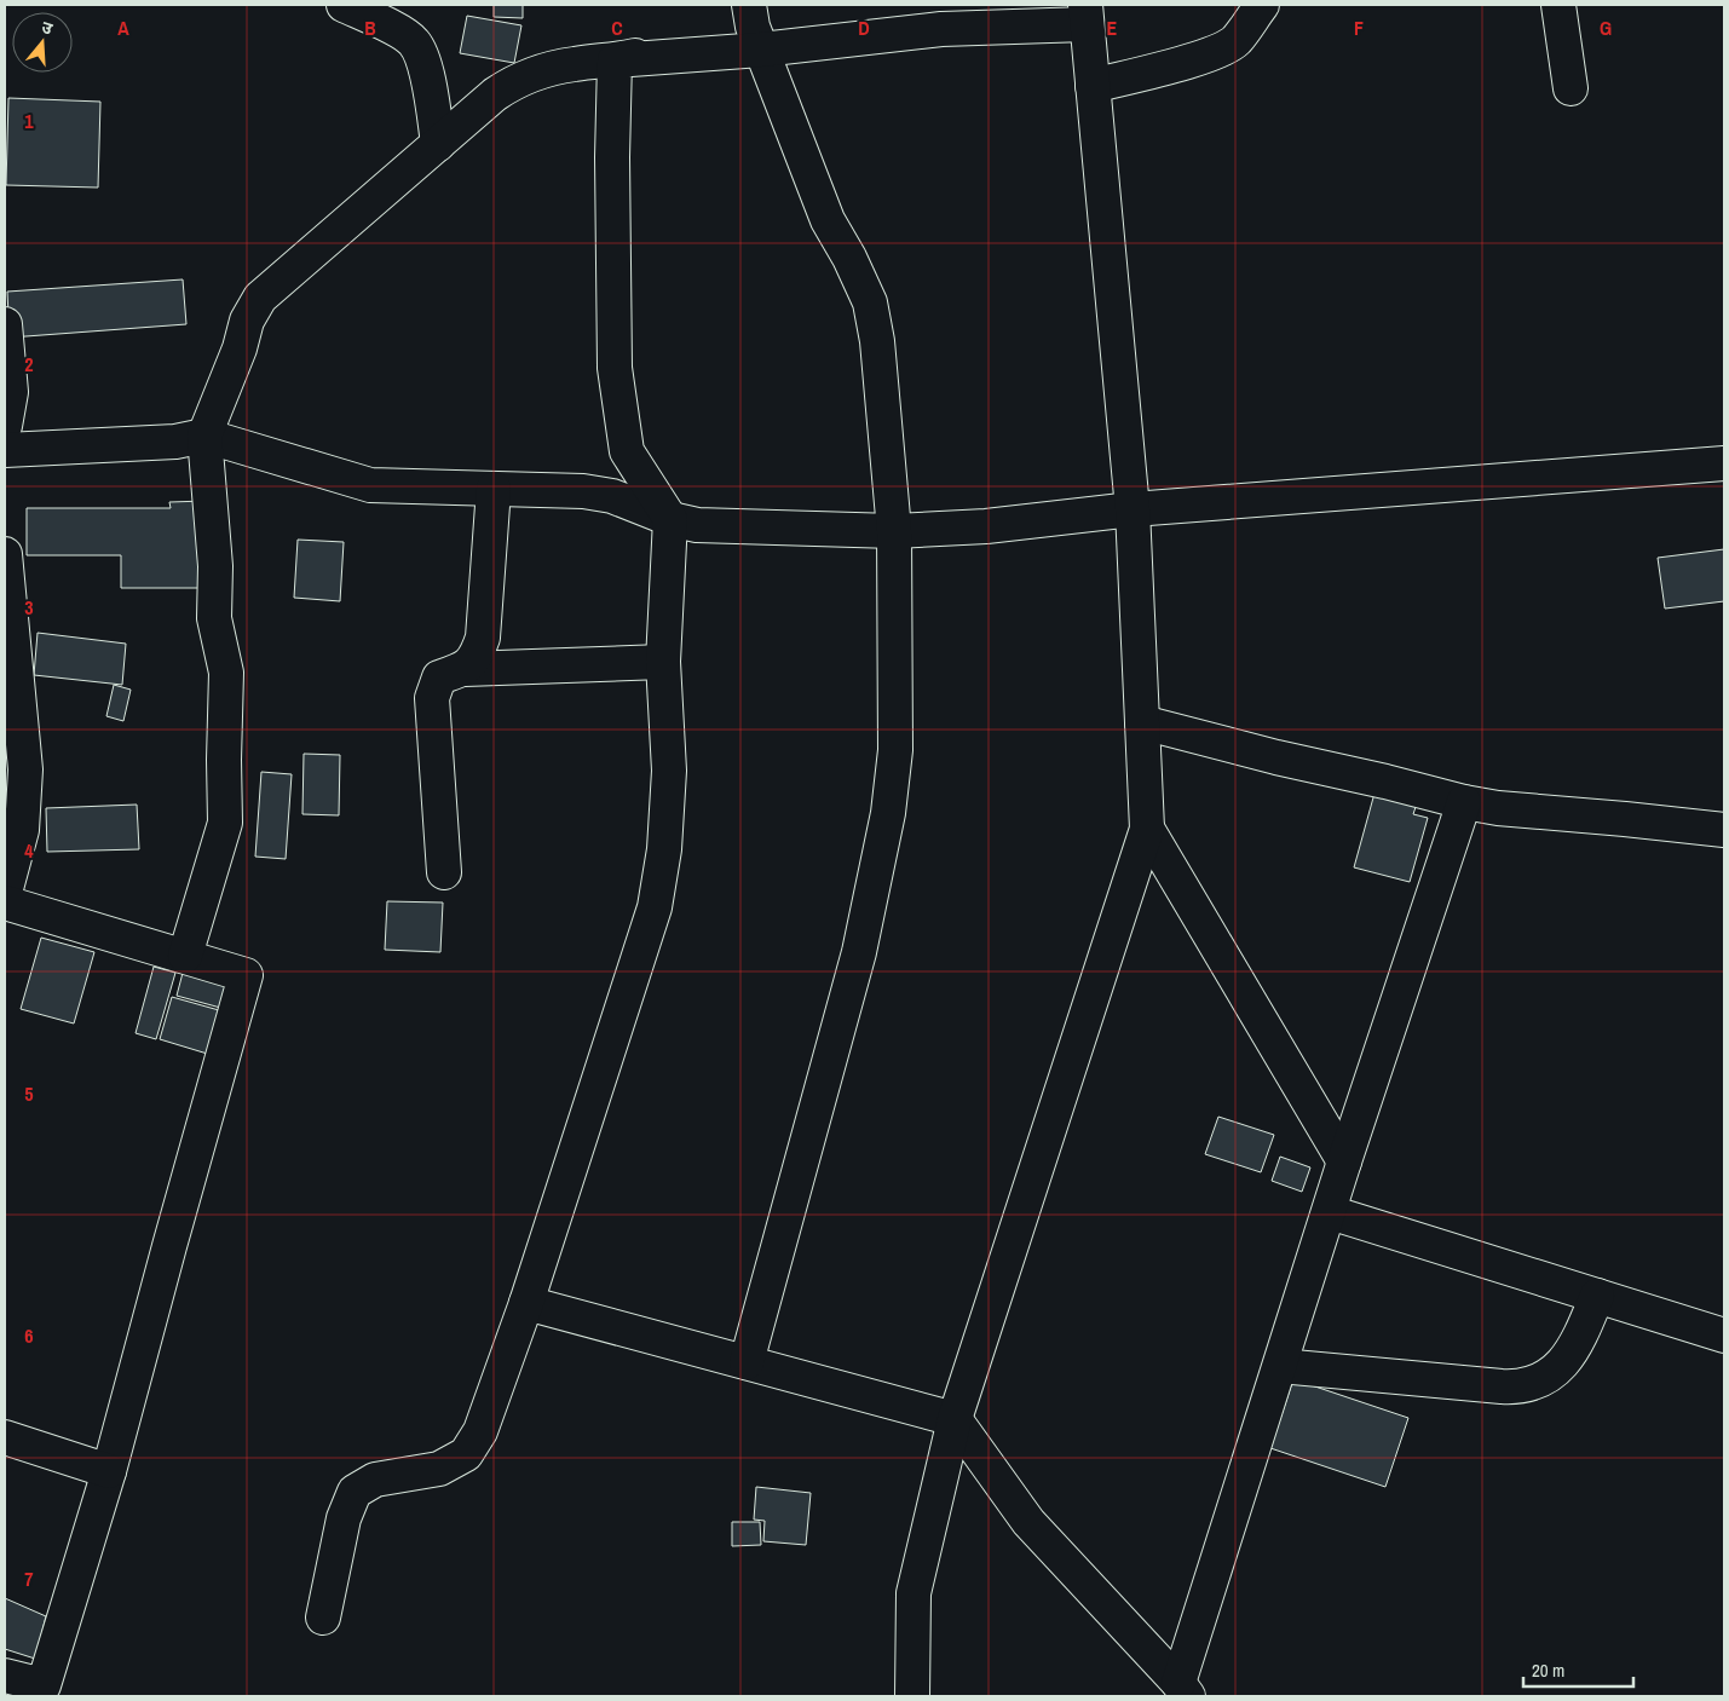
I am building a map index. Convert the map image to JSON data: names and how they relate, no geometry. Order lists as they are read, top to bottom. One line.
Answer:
{"scale_bar":"20 m","north":"top","grid":{"columns":["A","B","C","D","E","F","G"],"rows":["1","2","3","4","5","6","7"]}}
